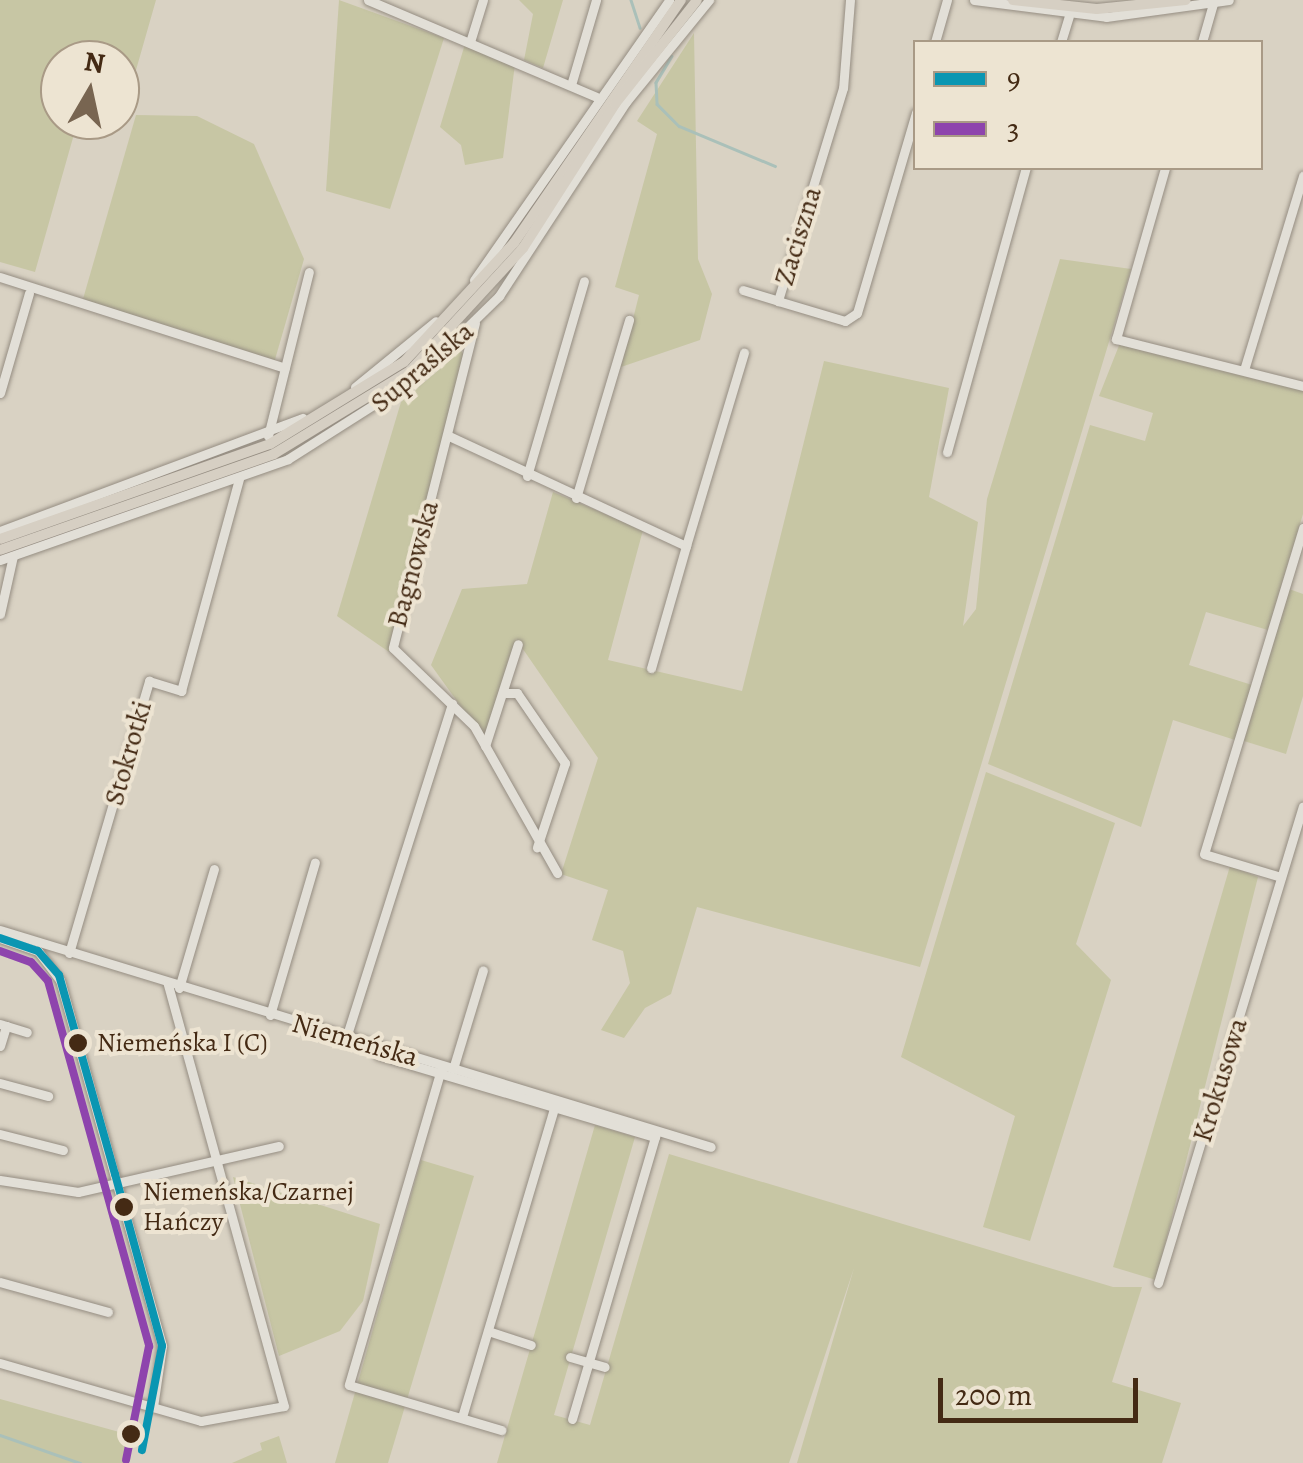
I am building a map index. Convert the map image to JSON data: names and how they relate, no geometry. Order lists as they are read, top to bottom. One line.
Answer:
{"streets":{"street":["Zaciszna","Supraślska","Bagnowska","Stokrotki","Niemeńska","Krokusowa"]},"crossings":[["Supraślska","Bagnowska"],["Supraślska","Stokrotki"],["Stokrotki","Niemeńska"]],"places":["Niemeńska I (C)","Niemeńska/Czarnej Hańczy"],"lines":["transit line 9","transit line 3"],"legend":["9","3"],"scale_bar":"200 m","north":"top"}
